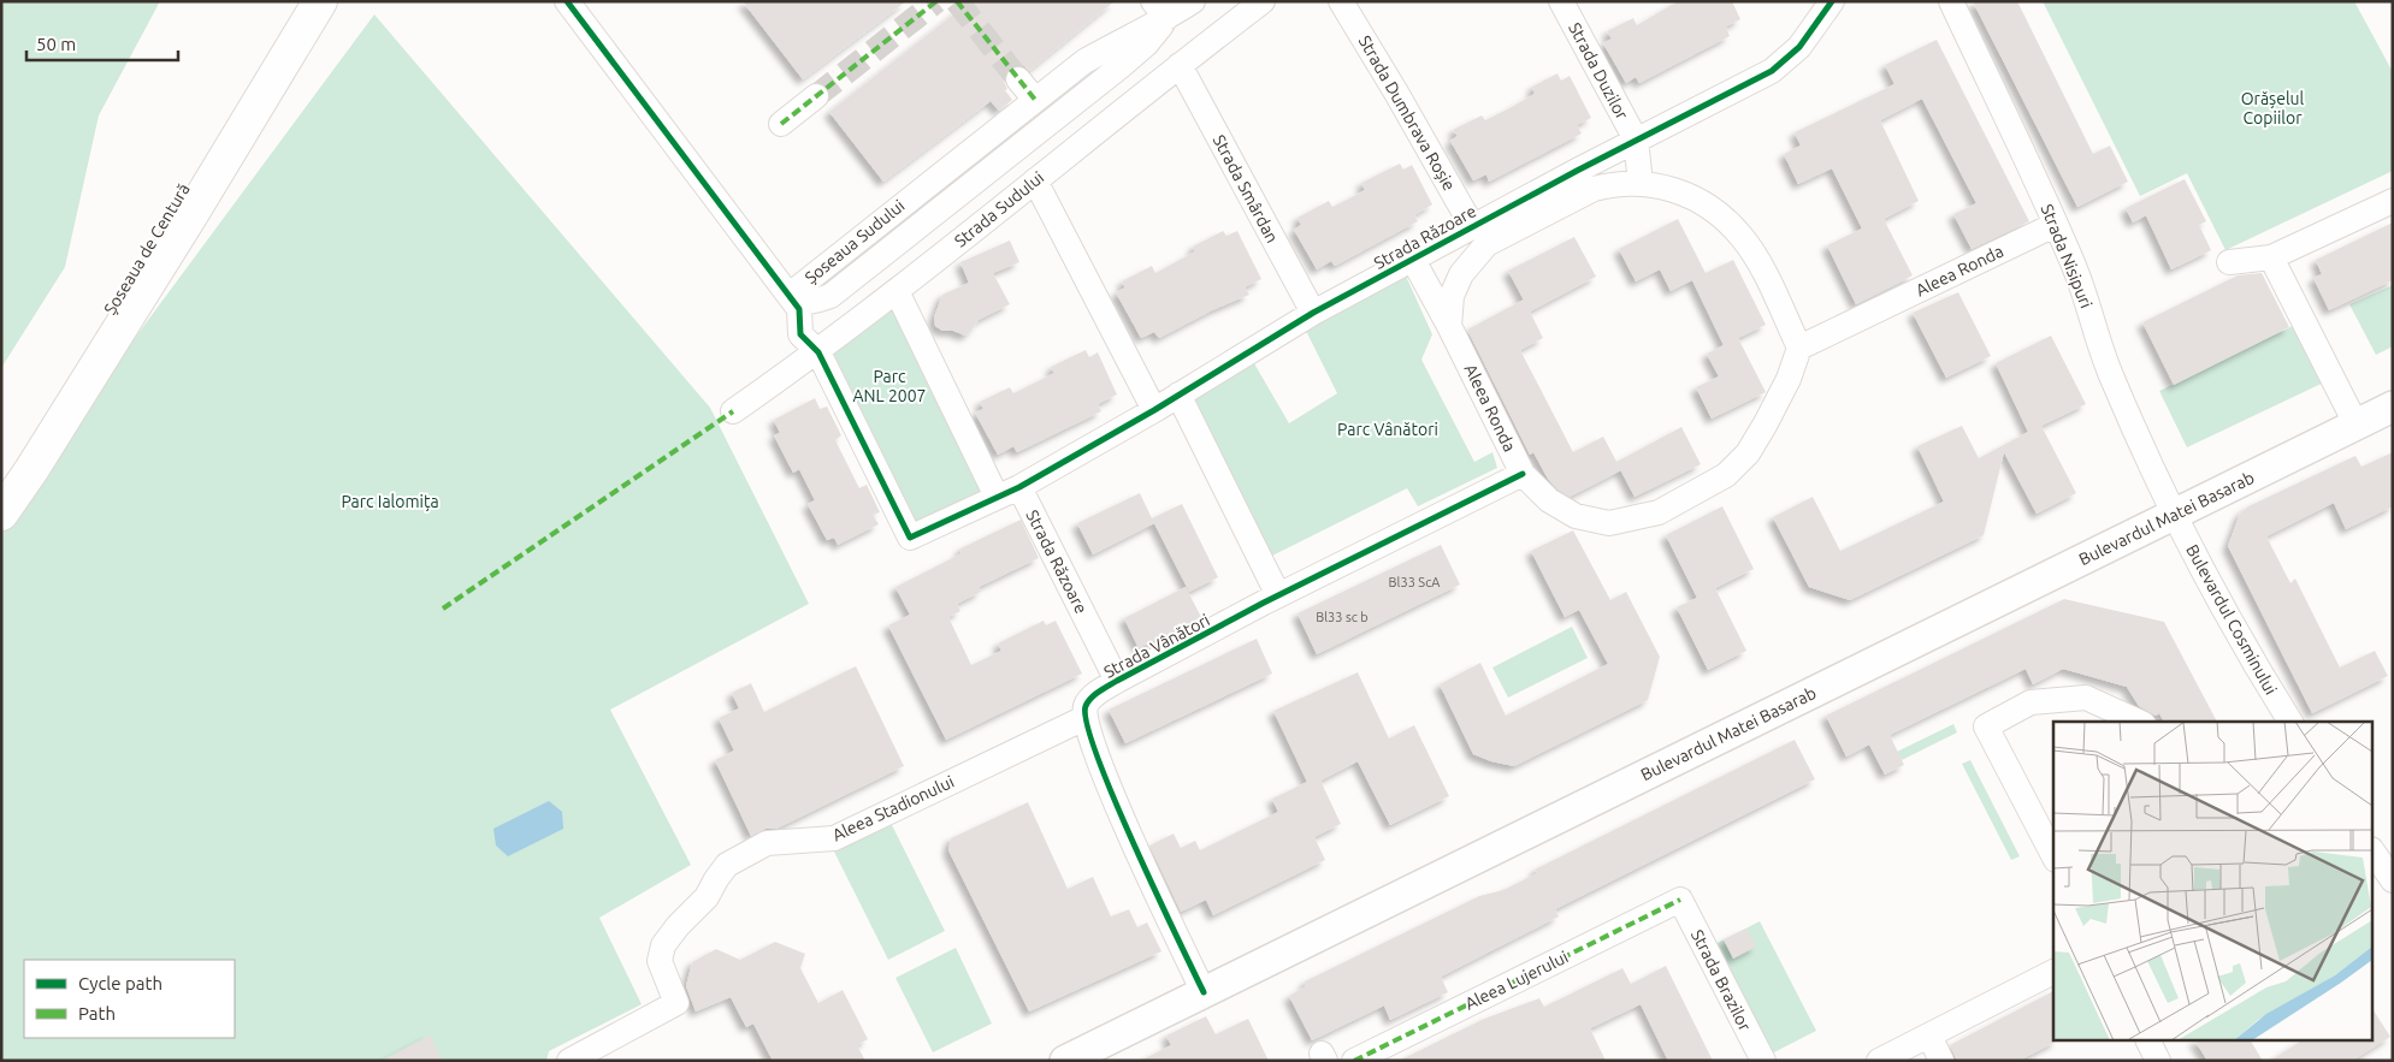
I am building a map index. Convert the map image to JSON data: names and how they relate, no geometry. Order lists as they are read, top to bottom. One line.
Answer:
{"streets":{"highway":["Șoseaua de Centură"],"main road":["Bulevardul Matei Basarab"],"street":["Strada Duzilor","Strada Dumbrava Roșie","Strada Smârdan","Strada Sudului","Strada Răzoare","Șoseaua Sudului","Strada Nisipuri","Aleea Ronda","Bulevardul Cosminului","Strada Vânători","Aleea Stadionului","Aleea Lujerului","Strada Brazilor"]},"crossings":[["Strada Duzilor","Strada Răzoare"],["Strada Dumbrava Roșie","Strada Răzoare"],["Strada Smârdan","Strada Sudului"],["Strada Smârdan","Strada Răzoare"],["Strada Răzoare","Aleea Ronda"],["Strada Răzoare","Strada Vânători"],["Strada Nisipuri","Aleea Ronda"],["Strada Nisipuri","Bulevardul Matei Basarab"],["Strada Nisipuri","Bulevardul Cosminului"],["Aleea Ronda","Strada Vânători"],["Bulevardul Matei Basarab","Bulevardul Cosminului"],["Strada Vânători","Aleea Stadionului"],["Aleea Lujerului","Strada Brazilor"]],"parks":["Orășelul Copiilor","Parc ANL 2007","Parc Vânători","Parc Ialomița"],"house_numbers":["Bl33 ScA","Bl33 sc b"],"legend":["Cycle path","Path"],"scale_bar":"50 m"}
